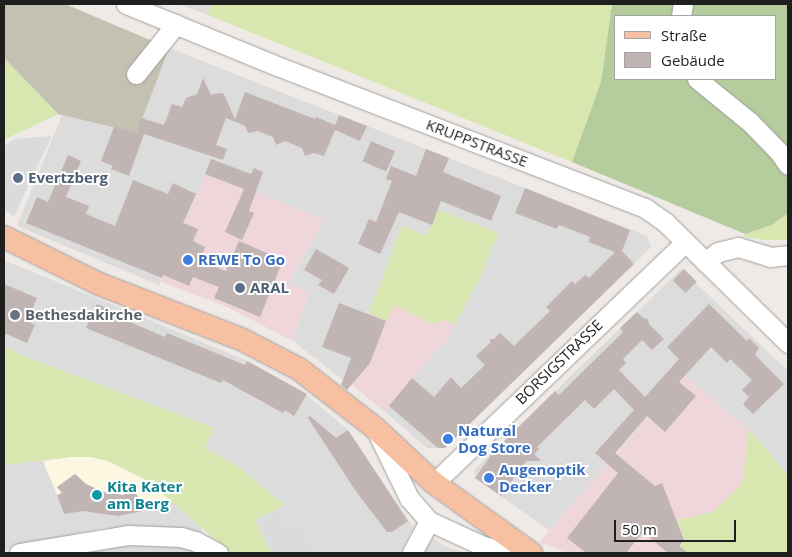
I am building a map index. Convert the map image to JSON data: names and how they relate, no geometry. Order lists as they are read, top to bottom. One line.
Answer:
{"streets":{"street":["KRUPPSTRASSE","BORSIGSTRASSE"]},"crossings":[["KRUPPSTRASSE","BORSIGSTRASSE"]],"places":["Evertzberg","REWE To Go","ARAL","Bethesdakirche","Natural Dog Store","Augenoptik Decker","Kita Kater am Berg"],"legend":["Straße","Gebäude"],"scale_bar":"50 m"}
